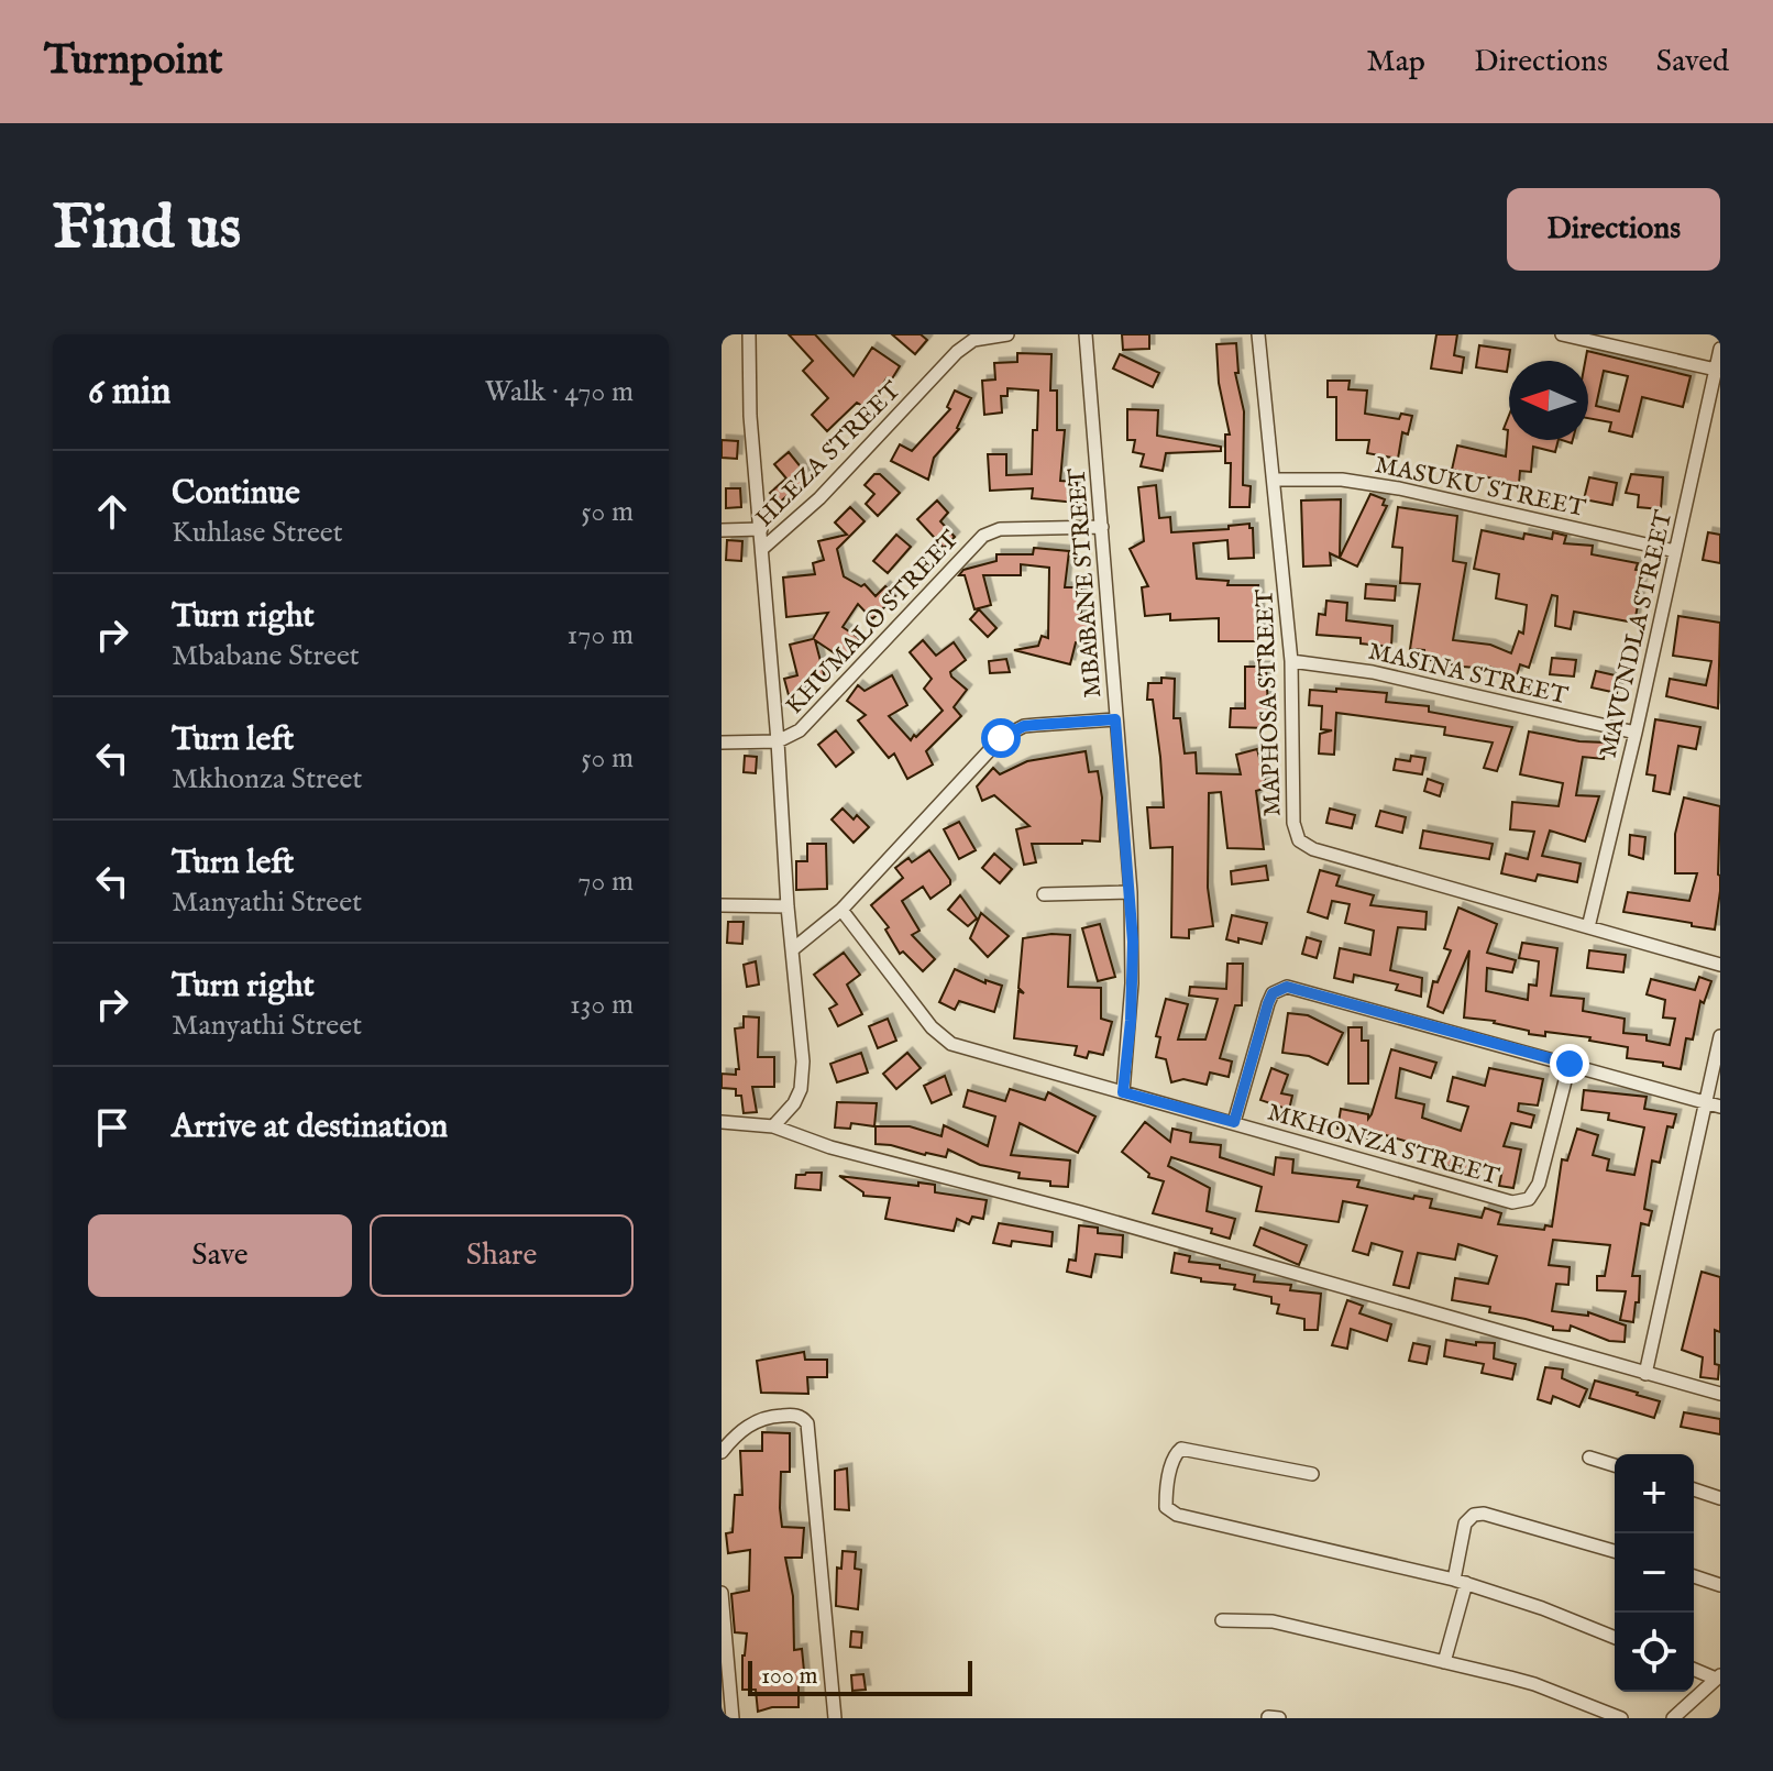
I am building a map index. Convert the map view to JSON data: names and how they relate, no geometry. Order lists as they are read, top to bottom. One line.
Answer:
{"streets":{"street":["HLEZA STREET","MASUKU STREET","MBABANE STREET","KHUMALO STREET","MAVUNDLA STREET","MASINA STREET","MAPHOSA STREET","MKHONZA STREET"]},"crossings":[["MASUKU STREET","MAVUNDLA STREET"],["MASUKU STREET","MAPHOSA STREET"],["MBABANE STREET","KHUMALO STREET"],["MBABANE STREET","MKHONZA STREET"],["MAVUNDLA STREET","MASINA STREET"],["MAVUNDLA STREET","MAPHOSA STREET"],["MASINA STREET","MAPHOSA STREET"]],"scale_bar":"100 m","north":"left","page":{"header":"Turnpoint","nav":["Map","Directions","Saved"],"buttons":["Directions",["Save","Share"]],"title":"Find us","heading":["6 min","Walk · 470 m"],"list":[["Continue","Kuhlase Street","50 m"],["Turn right","Mbabane Street","170 m"],["Turn left","Mkhonza Street","50 m"],["Turn left","Manyathi Street","70 m"],["Turn right","Manyathi Street","130 m"],"Arrive at destination"],"map_buttons":["+","−"],"scale":"100 m"}}
